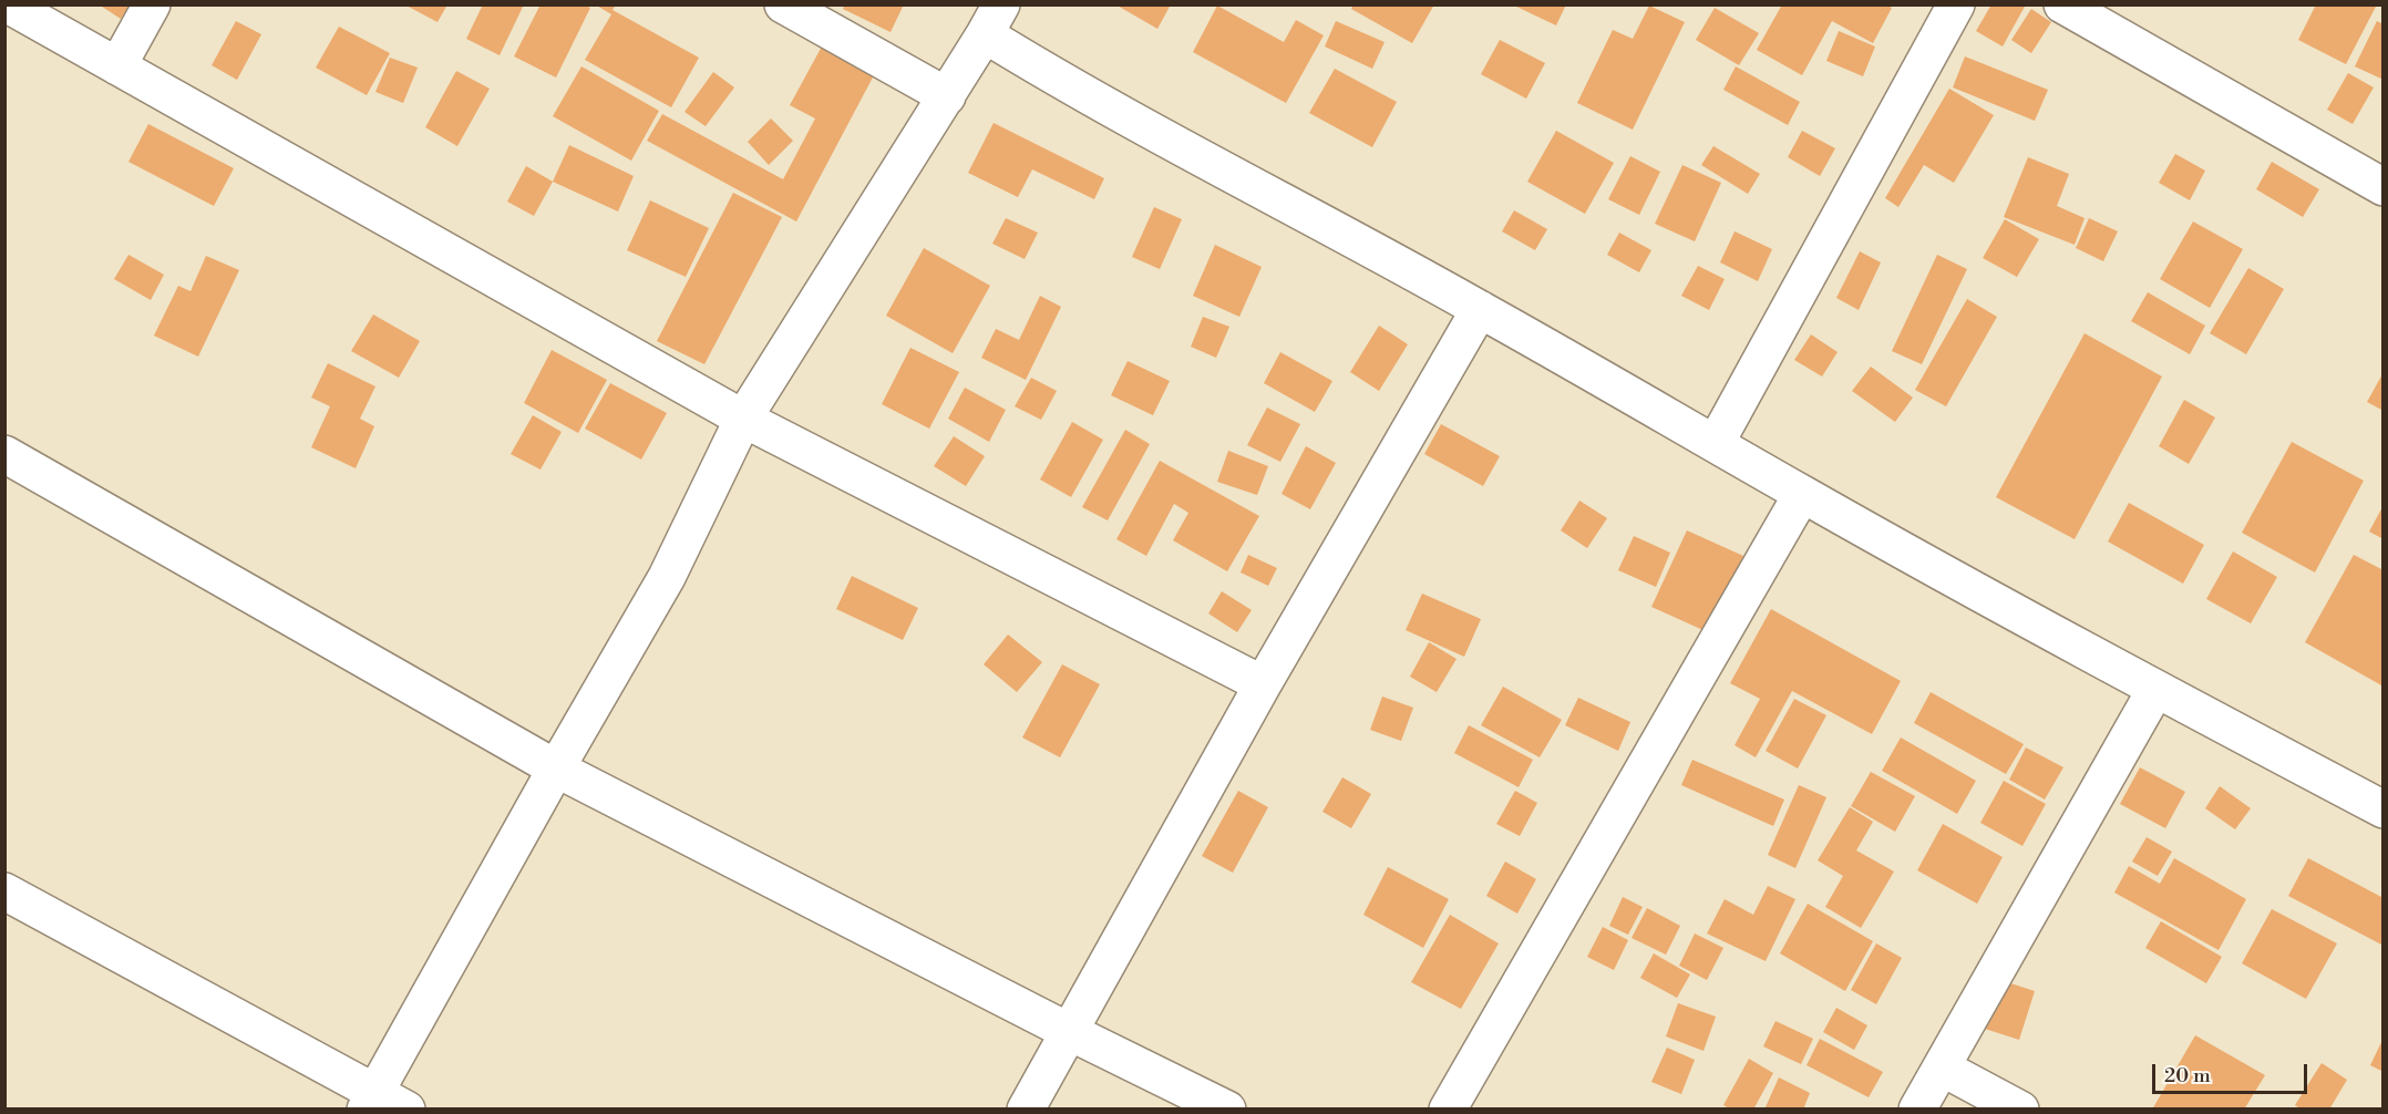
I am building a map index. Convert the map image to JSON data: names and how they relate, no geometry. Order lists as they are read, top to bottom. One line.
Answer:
{"scale_bar":"20 m"}
